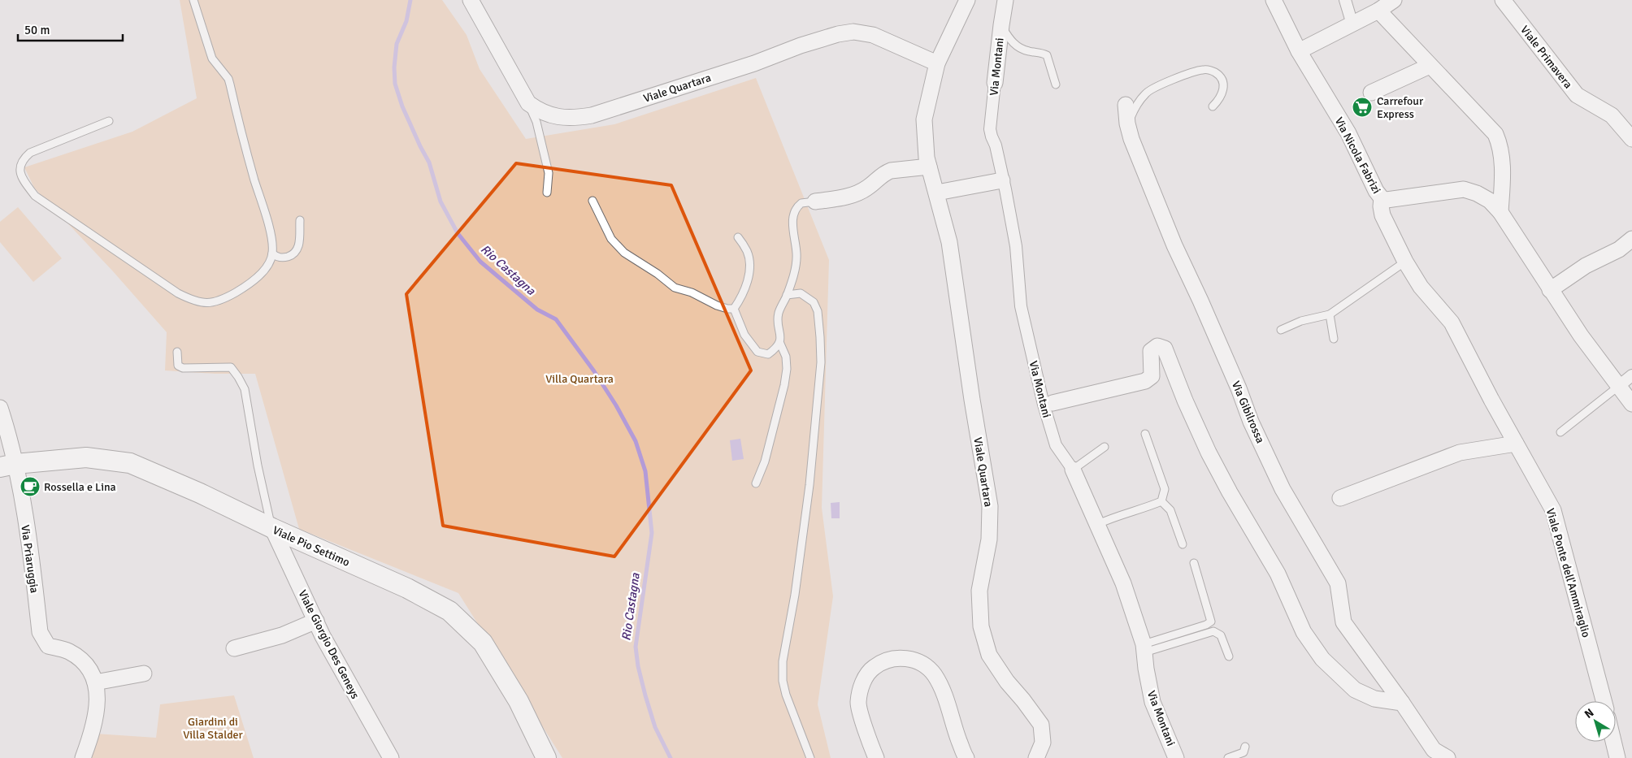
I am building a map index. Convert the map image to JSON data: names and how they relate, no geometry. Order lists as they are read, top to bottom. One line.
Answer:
{"streets":{"street":["Viale Primavera","Via Montani","Viale Quartara","Via Nicola Fabrizi","Via Gibilrossa","Viale Pio Settimo","Via Priaruggia","Viale Ponte dell'Ammiraglio","Viale Giorgio Des Geneys"]},"crossings":[["Via Nicola Fabrizi","Viale Ponte dell'Ammiraglio"],["Viale Pio Settimo","Via Priaruggia"],["Viale Pio Settimo","Viale Giorgio Des Geneys"]],"water":["Rio Castagna"],"parks":["Villa Quartara","Giardini di Villa Stalder"],"places":{"supermarket":["Carrefour Express"],"cafe":["Rossella e Lina"]},"scale_bar":"50 m","north":"top left"}
